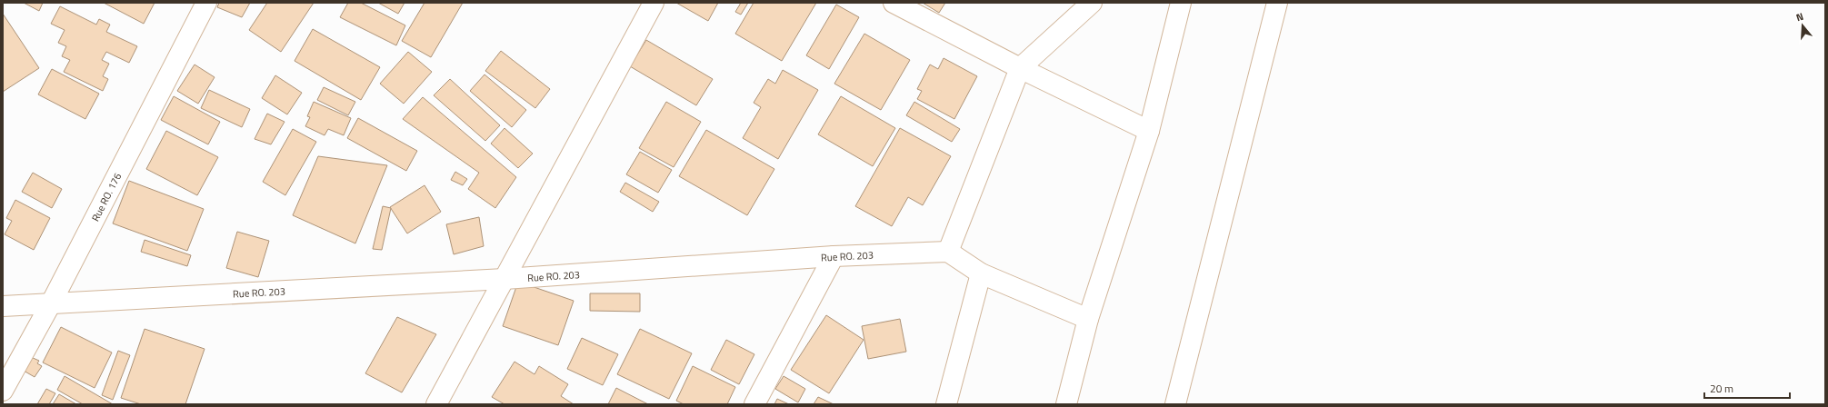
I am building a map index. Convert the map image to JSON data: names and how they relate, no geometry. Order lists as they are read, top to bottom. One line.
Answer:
{"streets":{"street":["Rue RO. 176","Rue RO. 203"]},"crossings":[["Rue RO. 176","Rue RO. 203"]],"scale_bar":"20 m","north":"top"}
